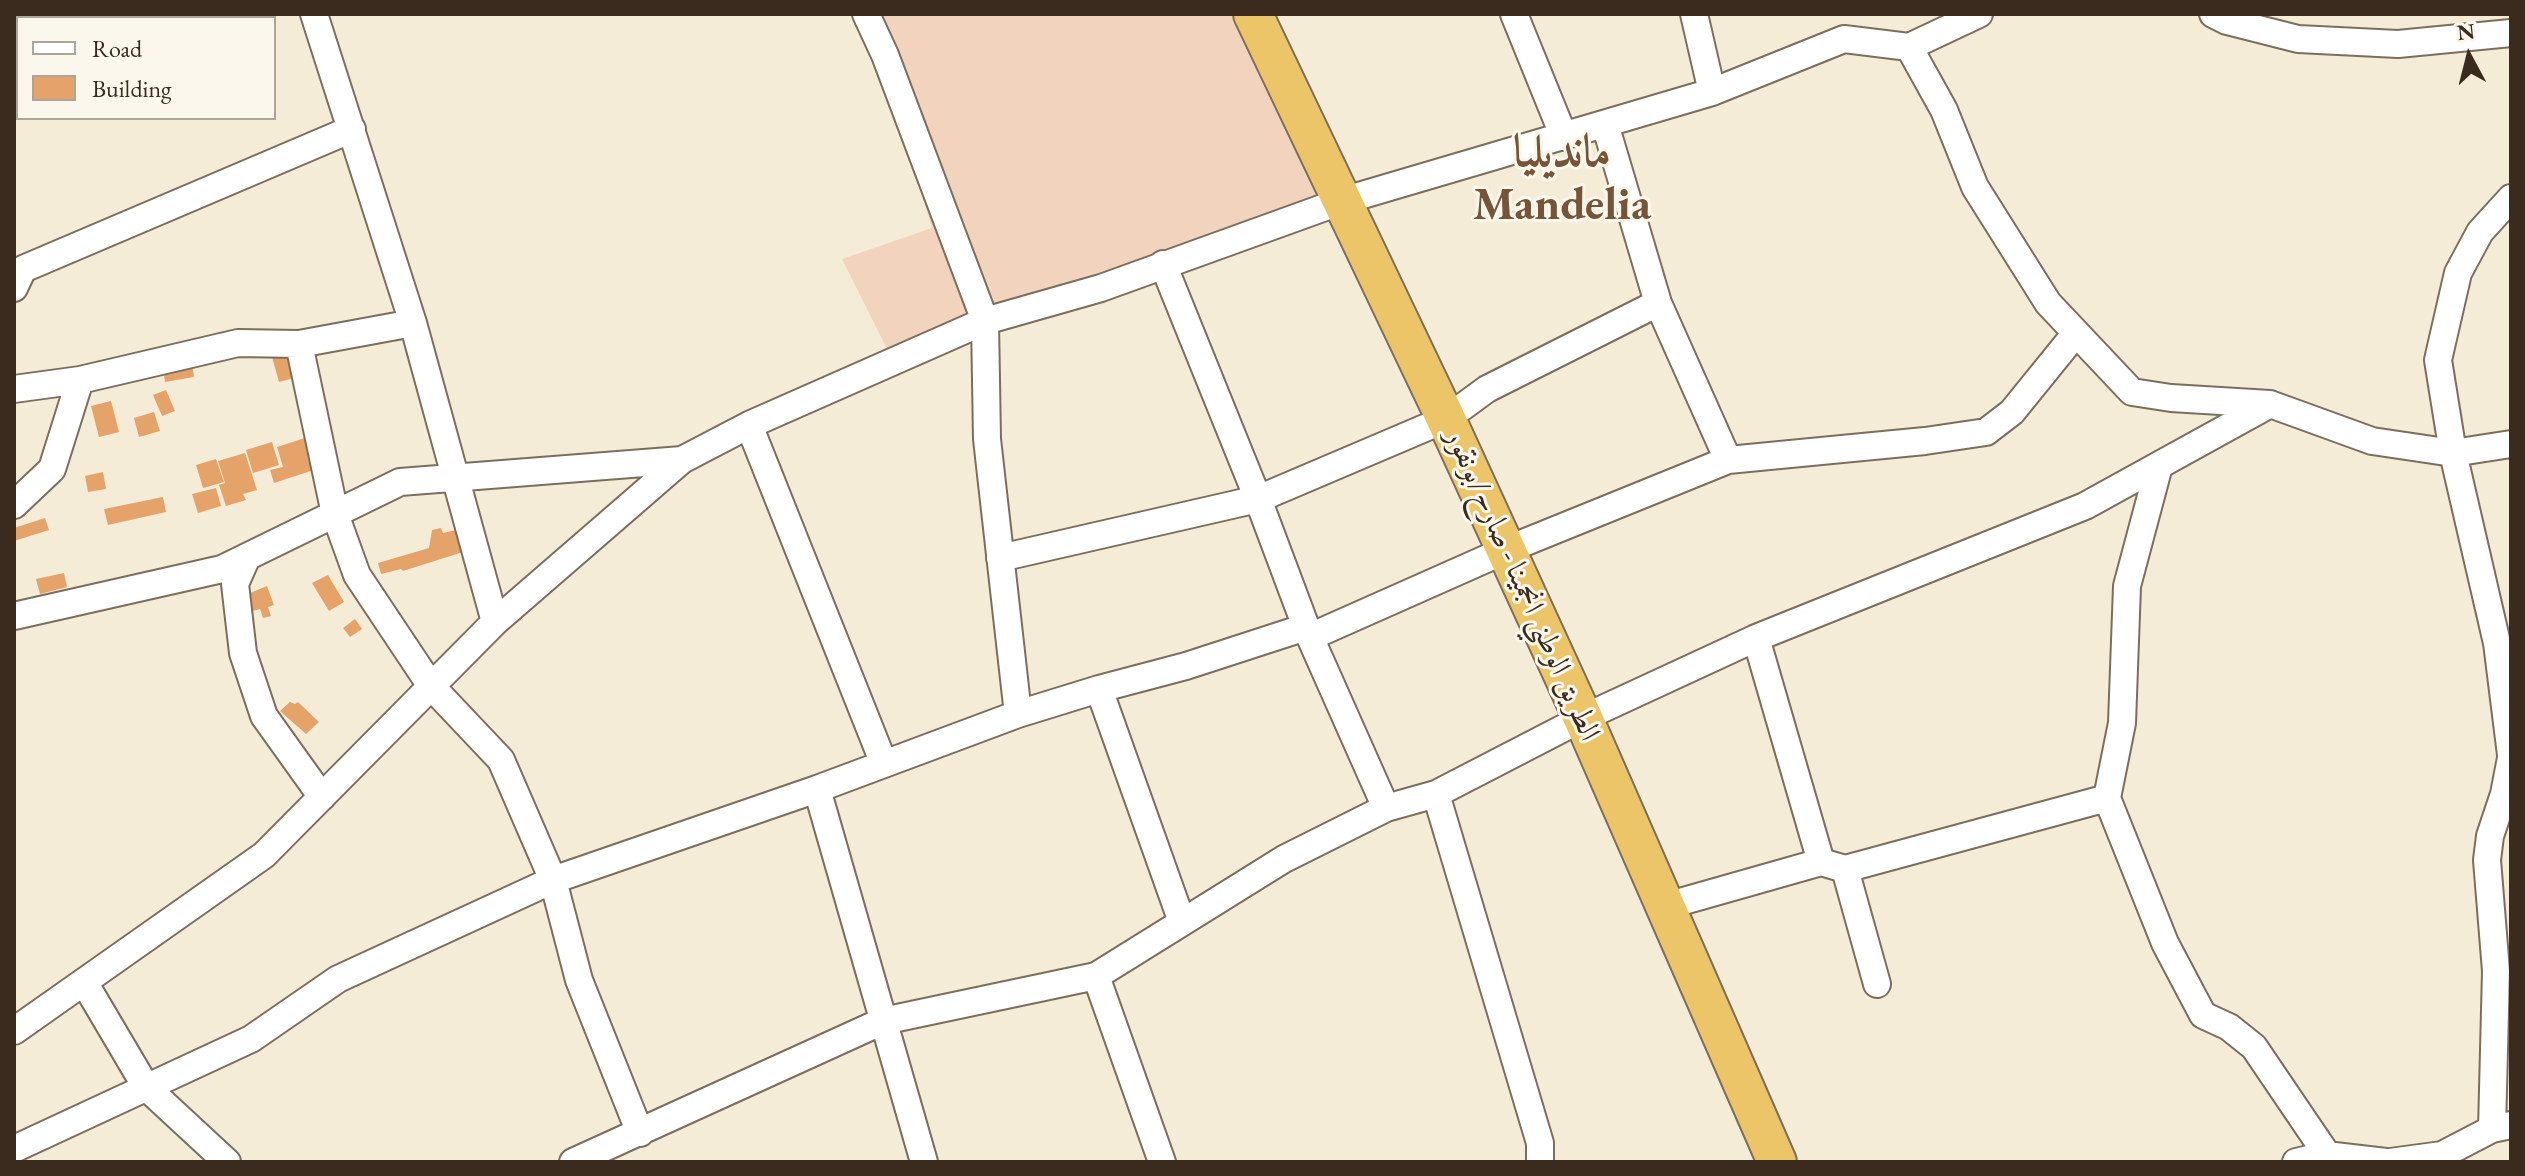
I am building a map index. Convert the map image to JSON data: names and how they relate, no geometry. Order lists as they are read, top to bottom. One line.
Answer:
{"streets":{"highway":["الطريق الوطني انجمينا - صارح/بونقور"]},"districts":["مانديليا Mandelia"],"legend":["Road","Building"],"north":"top"}
